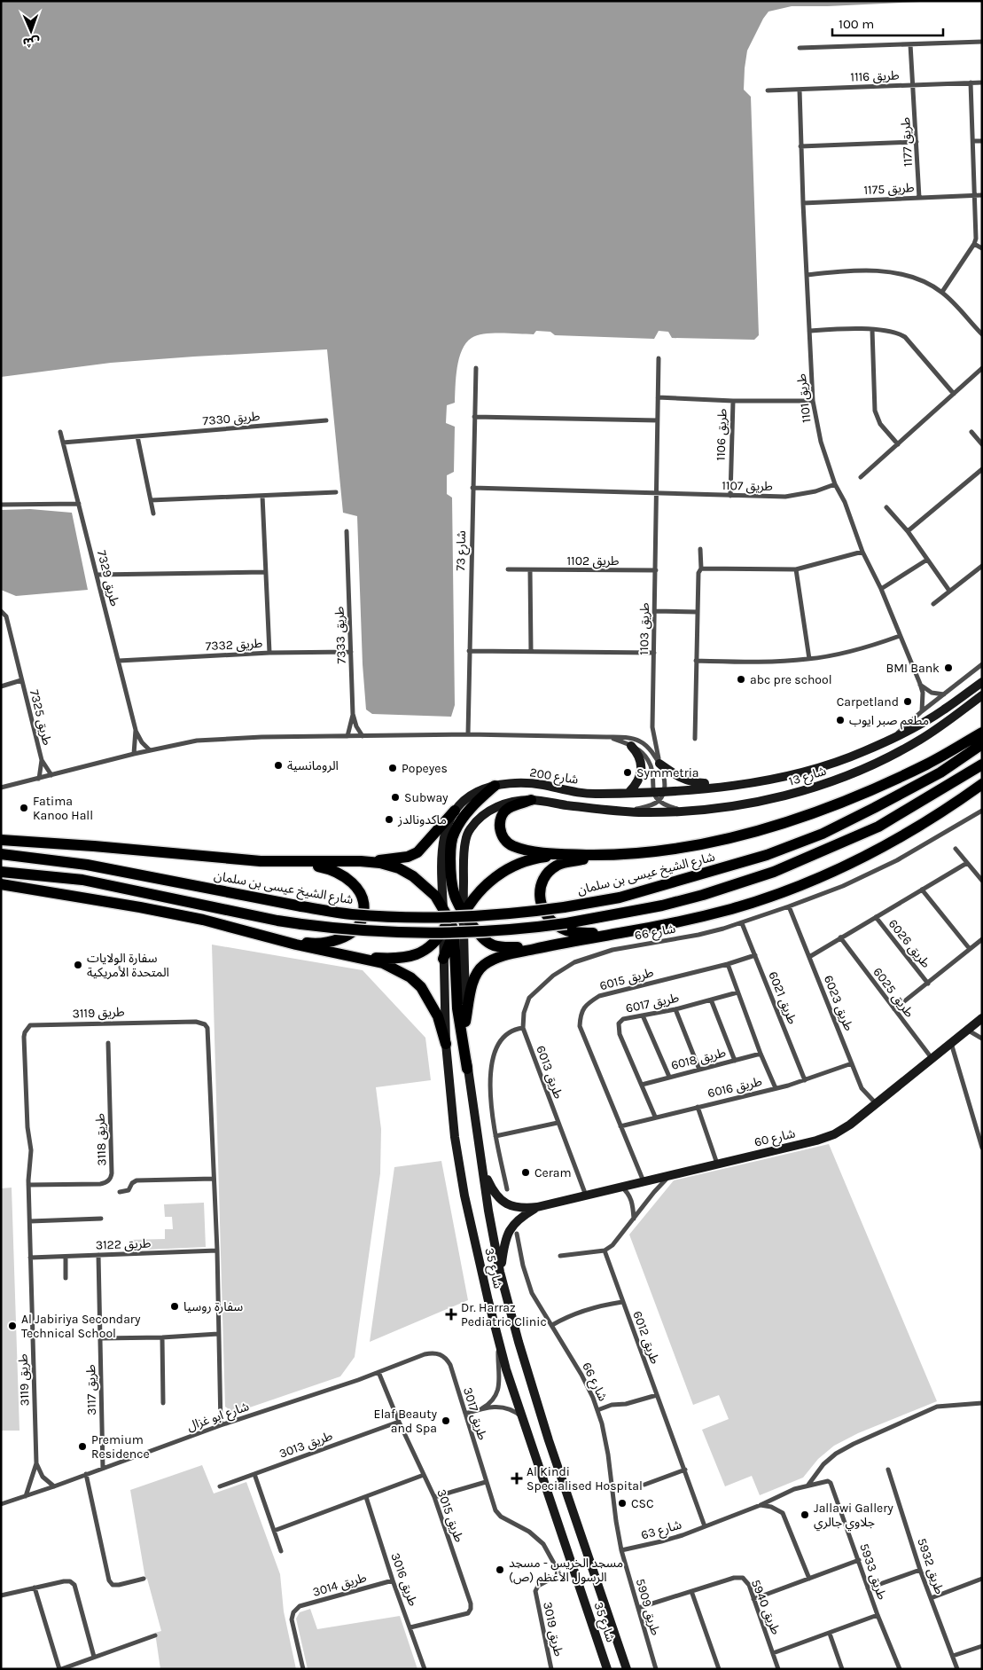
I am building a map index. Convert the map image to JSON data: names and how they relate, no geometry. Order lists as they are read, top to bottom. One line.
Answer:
{"streets":{"highway":["شارع الشيخ عيسى بن سلمان"],"street":["طريق 1116","طريق 1177","طريق 1175","طريق 1101","طريق 7330","طريق 1106","طريق 1107","شارع 73","طريق 1102","طريق 7329","طريق 1103","طريق 7333","طريق 7332","طريق 7325","شارع 200","شارع 13","شارع 66","طريق 6026","طريق 6015","طريق 6025","طريق 6021","طريق 6017","طريق 6023","طريق 3119","طريق 6018","طريق 6013","طريق 6016","شارع 60","طريق 3118","طريق 3122","شارع 35","طريق 6012","طريق 3117","طريق 3017","شارع ابو غزال","طريق 3013","طريق 3015","شارع 63","طريق 5932","طريق 5933","طريق 3016","طريق 3014","طريق 5909","طريق 5940","طريق 3019"]},"crossings":[["طريق 1116","طريق 1177"],["طريق 1116","طريق 1101"],["طريق 1177","طريق 1175"],["طريق 1175","طريق 1101"],["طريق 1101","طريق 1106"],["طريق 1101","طريق 1107"],["طريق 7330","طريق 7329"],["طريق 1106","طريق 1107"],["طريق 1106","طريق 1103"],["طريق 1107","طريق 1103"],["طريق 1102","طريق 1103"],["طريق 7329","طريق 7332"],["طريق 7333","طريق 7332"],["شارع 200","شارع 13"],["شارع 66","طريق 6021"],["شارع 66","طريق 6023"],["شارع 66","طريق 6013"],["شارع 66","شارع 63"],["شارع 66","طريق 5909"],["طريق 6026","طريق 6025"],["طريق 6015","طريق 6021"],["طريق 6015","طريق 6016"],["طريق 6015","شارع 60"],["طريق 6025","شارع 60"],["طريق 6021","طريق 6016"],["طريق 6017","طريق 6018"],["طريق 6017","طريق 6016"],["طريق 6023","طريق 6016"],["طريق 6023","شارع 60"],["طريق 3119","طريق 3118"],["طريق 3119","طريق 3122"],["طريق 3119","شارع ابو غزال"],["طريق 6013","شارع 60"],["طريق 3122","طريق 3117"],["طريق 6012","شارع 63"],["طريق 6012","طريق 5933"],["طريق 3117","شارع ابو غزال"],["طريق 3017","شارع ابو غزال"],["طريق 3017","طريق 3019"],["شارع ابو غزال","طريق 3015"],["طريق 3013","طريق 3015"],["طريق 3015","طريق 3016"],["شارع 63","طريق 5933"],["شارع 63","طريق 5909"],["طريق 3016","طريق 3014"],["طريق 5909","طريق 5940"]],"places":{"other":["BMI Bank","abc pre school","Carpetland","مطعم صبر ايوب","الرومانسية","Popeyes","Symmetria","Subway","Fatima Kanoo Hall","ماكدونالدز","سفارة الولايات المتحدة الأمريكية","Ceram","سفارة روسيا","Al Jabiriya Secondary Technical School","Elaf Beauty and Spa","Premium Residence","CSC","Jallawi Gallery جلاوي جالري","مسجد الخريس - مسجد الرسول الأعظم (ص)"],"health":["Dr. Harraz Pediatric Clinic","Al Kindi Specialised Hospital"]},"scale_bar":"100 m","north":"bottom"}
